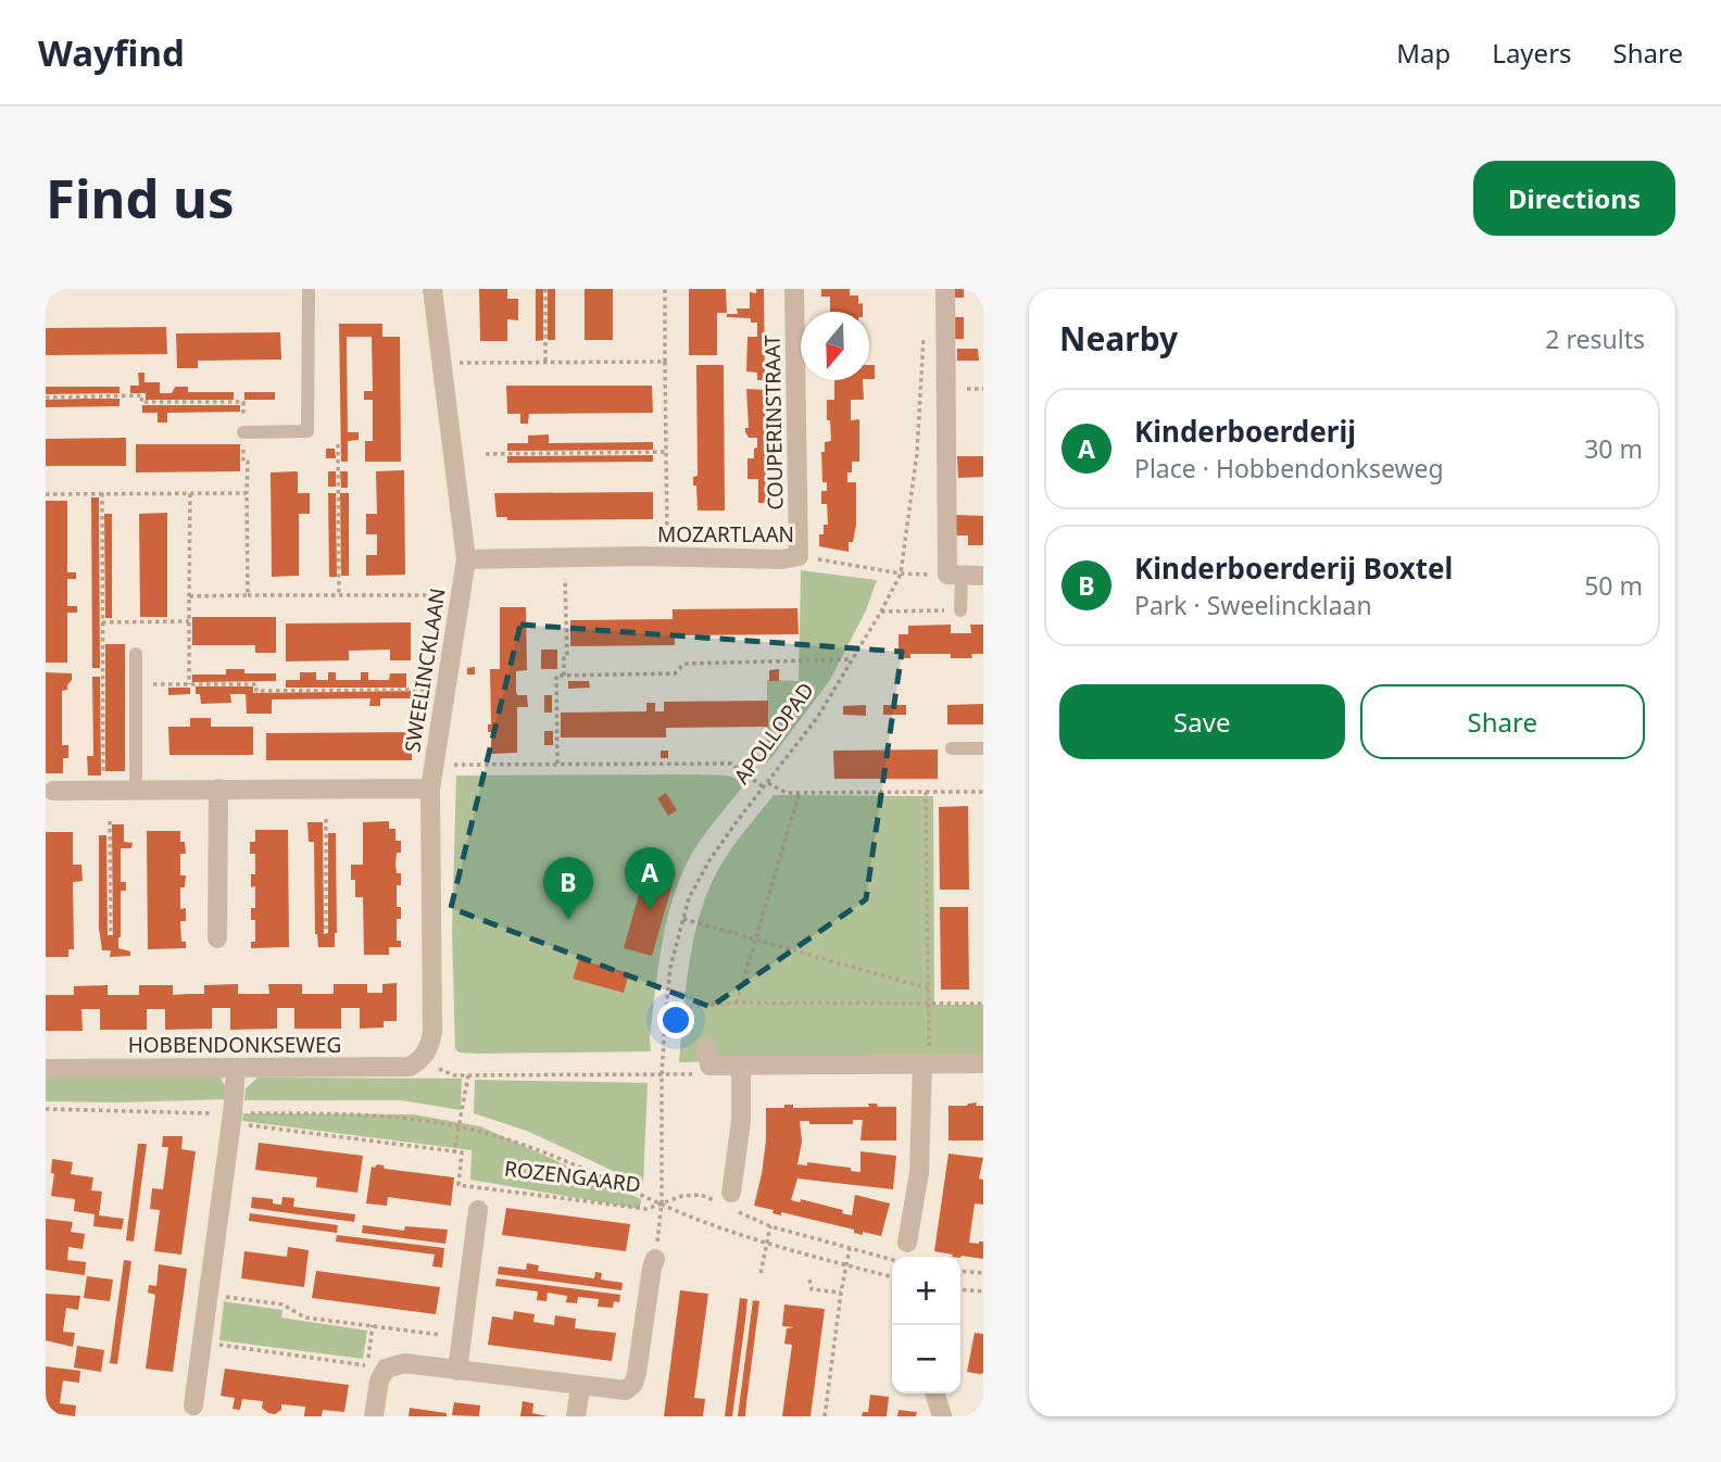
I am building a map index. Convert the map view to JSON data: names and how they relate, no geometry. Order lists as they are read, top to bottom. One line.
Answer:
{"streets":{"street":["COUPERINSTRAAT","MOZARTLAAN","SWEELINCKLAAN","HOBBENDONKSEWEG"],"path":["APOLLOPAD","ROZENGAARD"]},"crossings":[["COUPERINSTRAAT","MOZARTLAAN"],["MOZARTLAAN","SWEELINCKLAAN"],["MOZARTLAAN","APOLLOPAD"],["SWEELINCKLAAN","HOBBENDONKSEWEG"],["APOLLOPAD","ROZENGAARD"]],"north":"bottom","page":{"header":"Wayfind","nav":["Map","Layers","Share"],"buttons":["Directions",["Save","Share"]],"title":"Find us","heading":["Nearby","2 results"],"list":[{"mark":"A","name":"Kinderboerderij","note":"Place · Hobbendonkseweg","value":"30 m"},{"mark":"B","name":"Kinderboerderij Boxtel","note":"Park · Sweelincklaan","value":"50 m"}],"pins":["A","B"],"map_buttons":["+","−"]}}
